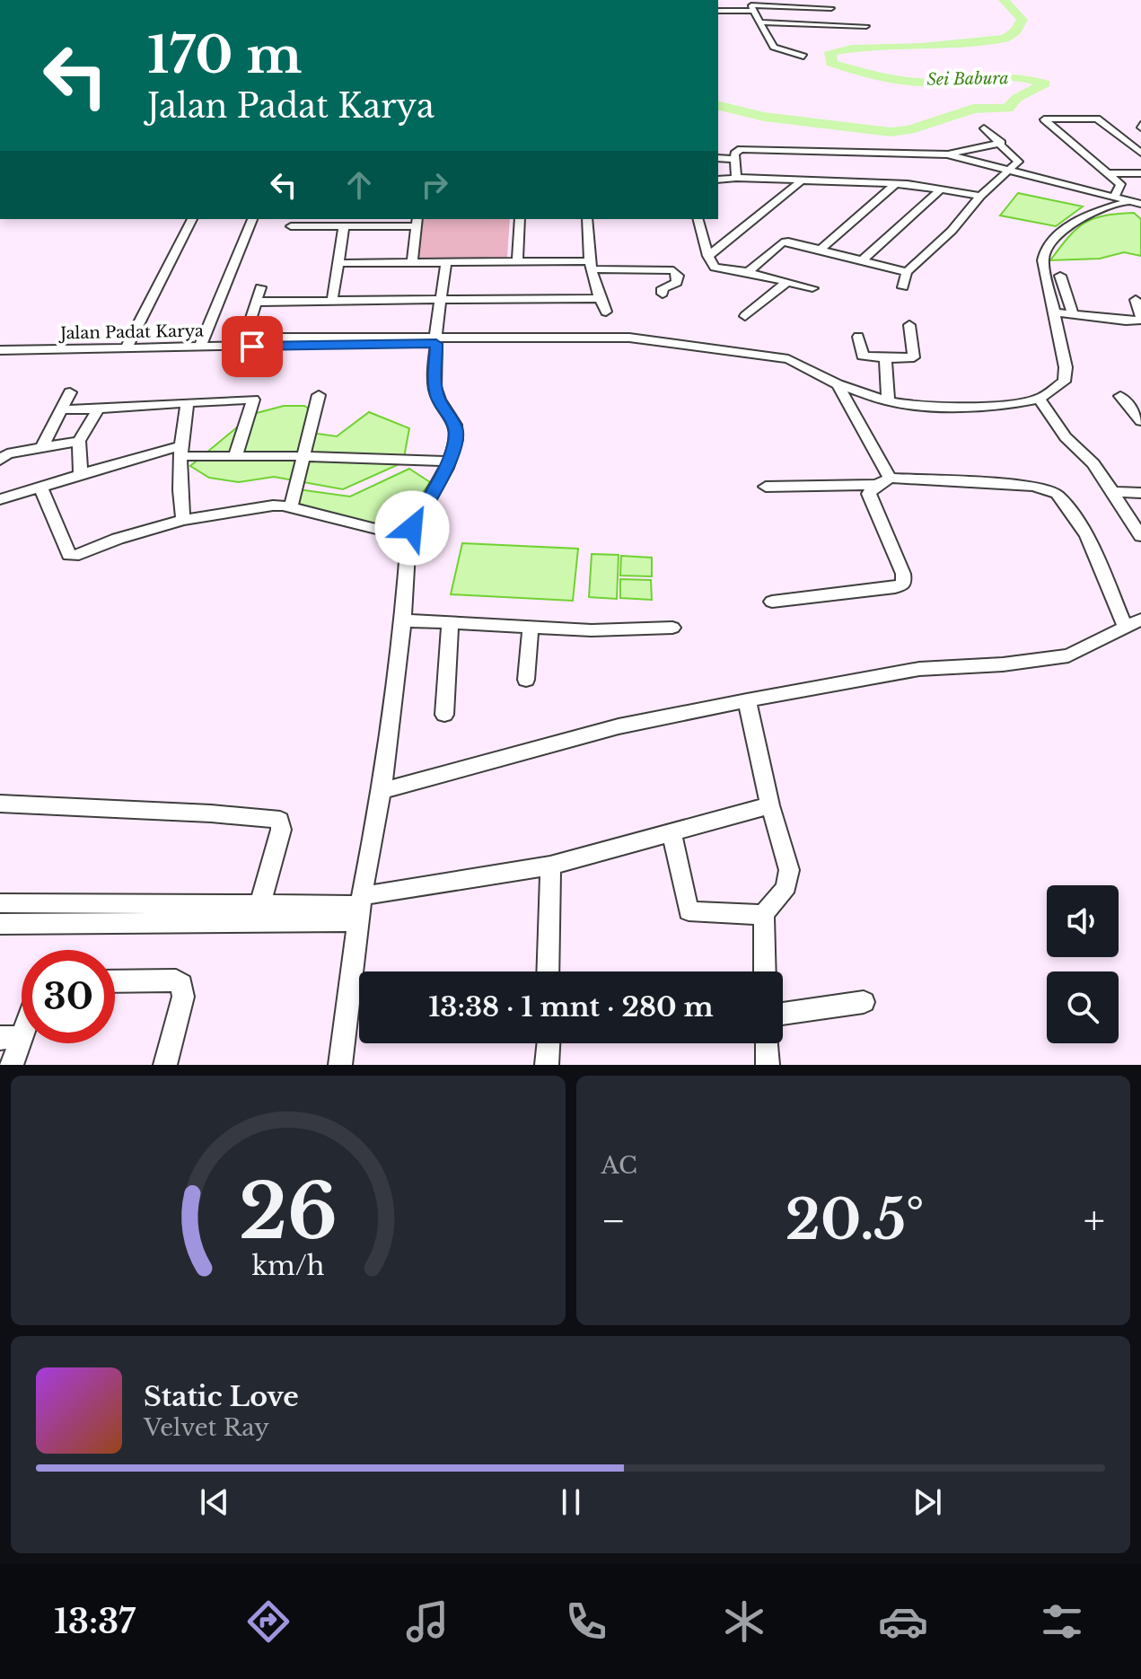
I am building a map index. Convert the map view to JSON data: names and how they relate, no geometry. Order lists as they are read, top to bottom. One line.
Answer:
{"streets":{"street":["Jalan Padat Karya"]},"water":["Sei Babura"],"page":{"turn":["170 m","Jalan Padat Karya"],"limit":"30","trip":"13:38 · 1 mnt · 280 m","tile":"AC","heat":["−","20.5°","+"],"song":["Static Love","Velvet Ray"],"tabs":"13:37","gauge":["26","km/h"]}}
